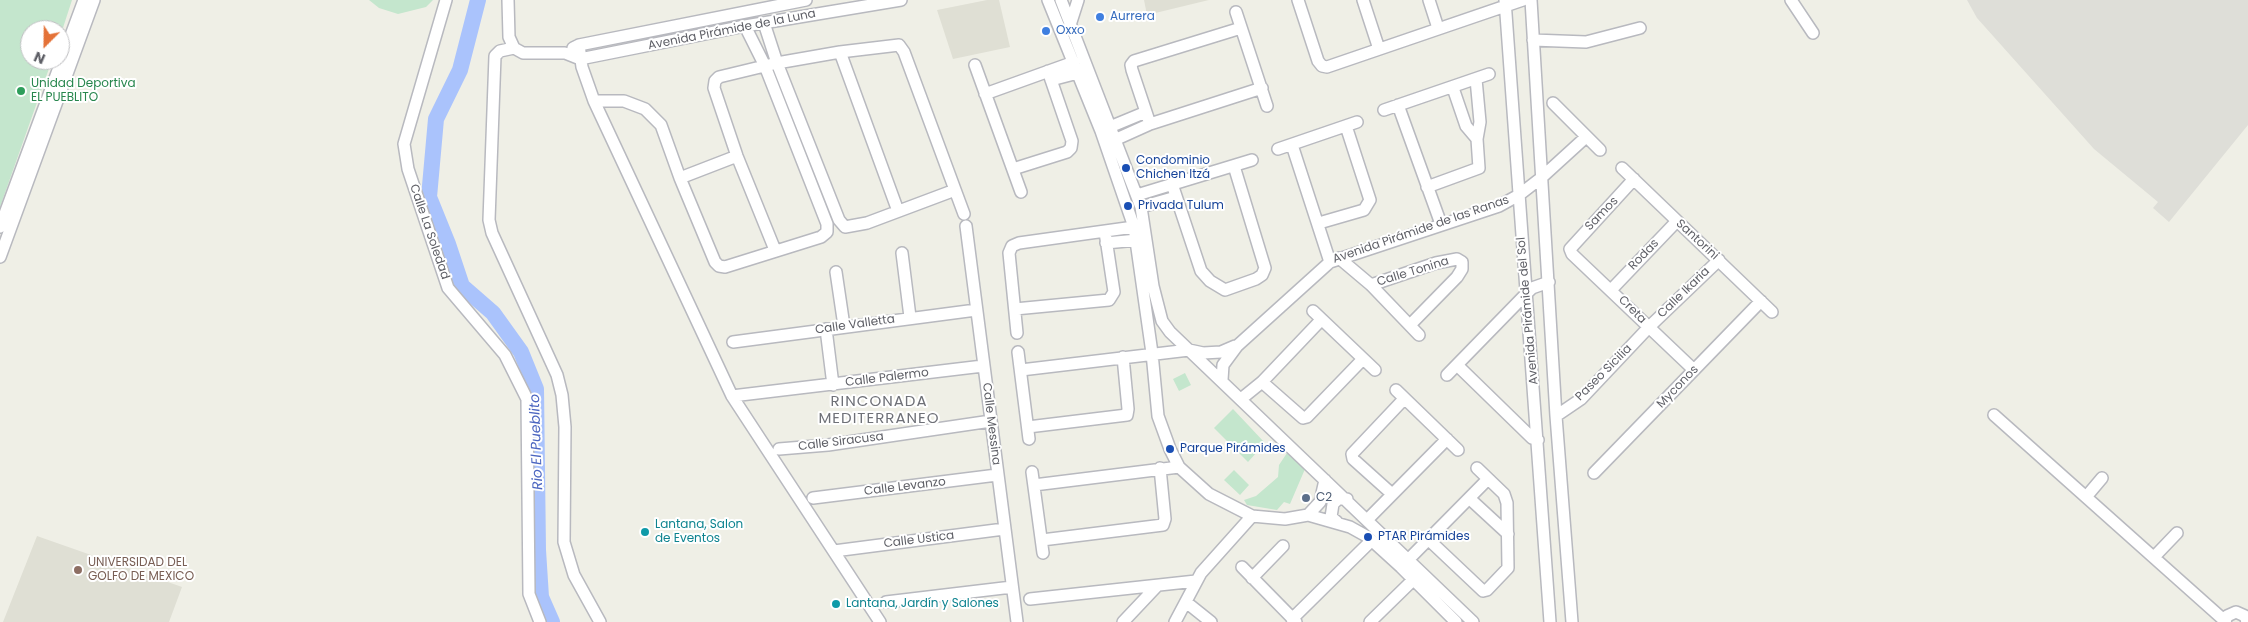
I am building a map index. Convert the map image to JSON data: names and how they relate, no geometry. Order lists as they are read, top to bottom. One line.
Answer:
{"streets":{"street":["Avenida Pirámide de la Luna","Samos","Avenida Pirámide de las Ranas","Calle La Soledad","Santorini","Rodas","Calle Tonina","Calle Ikaria","Creta","Avenida Pirámide del Sol","Calle Valletta","Paseo Sicilia","Calle Palermo","Myconos","Calle Messina","Calle Siracusa","Calle Levanzo","Calle Ustica"]},"crossings":[["Samos","Santorini"],["Samos","Creta"],["Avenida Pirámide de las Ranas","Calle Tonina"],["Avenida Pirámide de las Ranas","Avenida Pirámide del Sol"],["Santorini","Rodas"],["Santorini","Calle Ikaria"],["Santorini","Myconos"],["Rodas","Creta"],["Calle Ikaria","Creta"],["Calle Ikaria","Paseo Sicilia"],["Creta","Paseo Sicilia"],["Creta","Myconos"],["Avenida Pirámide del Sol","Paseo Sicilia"],["Calle Valletta","Calle Messina"],["Calle Palermo","Calle Messina"],["Calle Messina","Calle Siracusa"],["Calle Messina","Calle Levanzo"],["Calle Messina","Calle Ustica"]],"districts":["RINCONADA MEDITERRANEO"],"water":["Rio El Pueblito"],"places":["Aurrera","Oxxo","Unidad Deportiva EL PUEBLITO","Condominio Chichen Itzá","Privada Tulum","Parque Pirámides","C2","Lantana, Salon de Eventos","PTAR Pirámides","UNIVERSIDAD DEL GOLFO DE MEXICO","Lantana, Jardín y Salones"],"north":"bottom left"}
